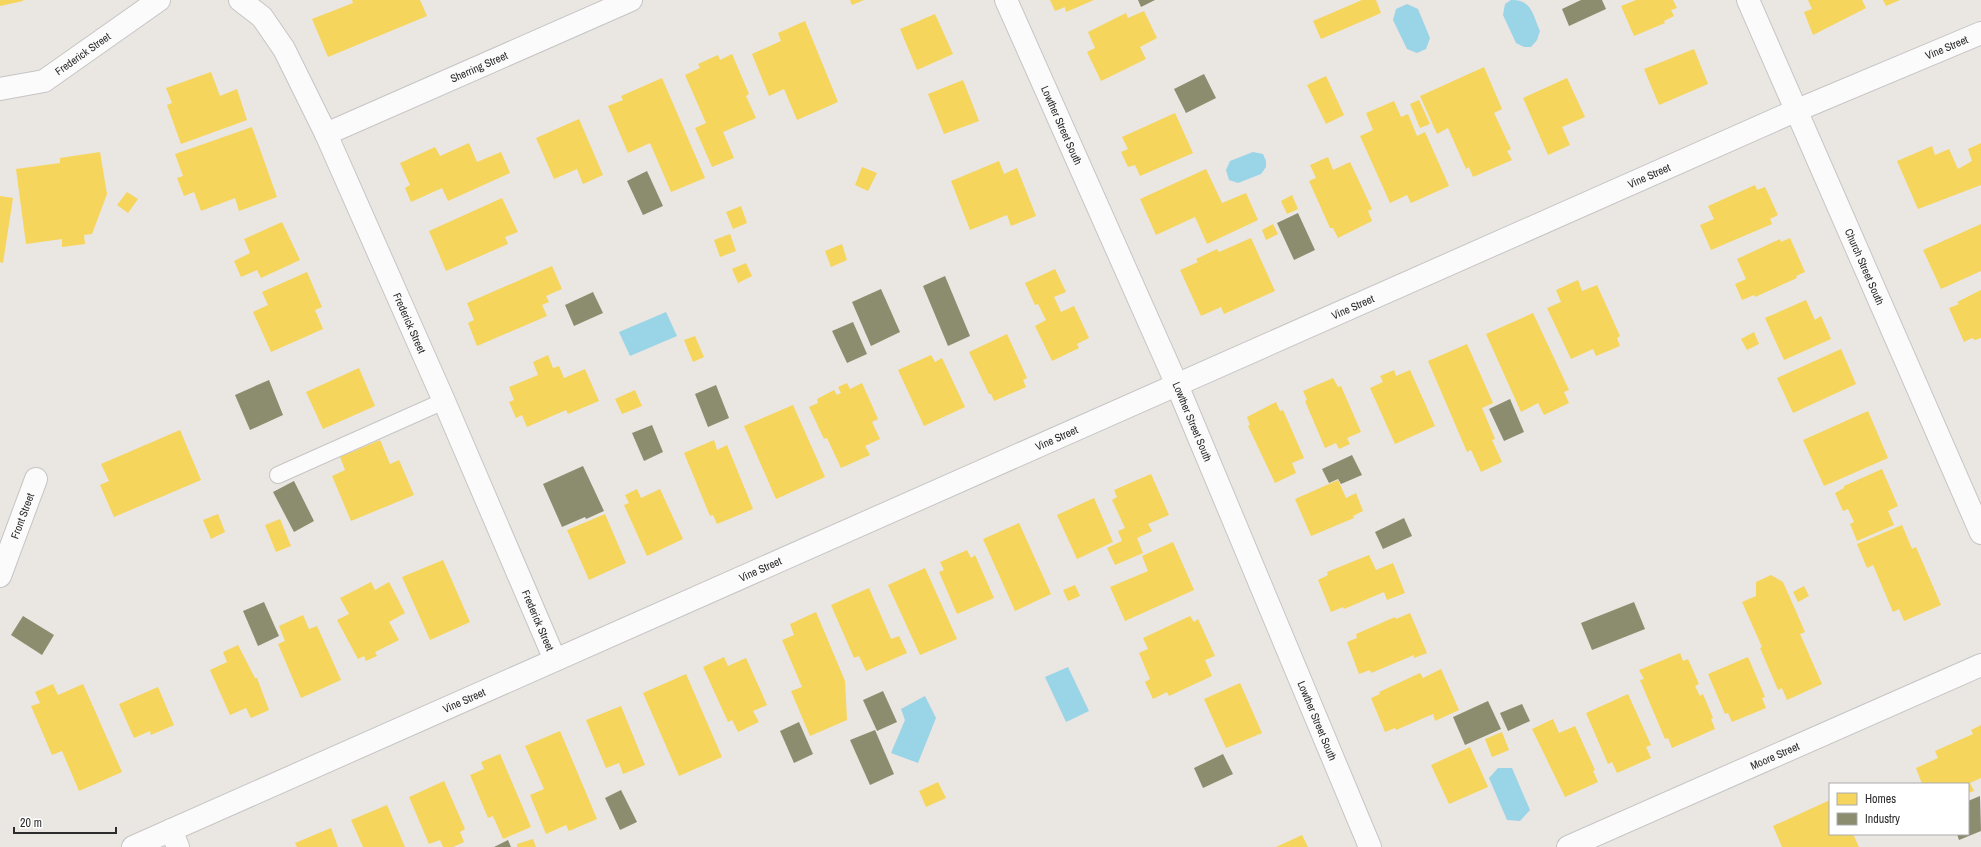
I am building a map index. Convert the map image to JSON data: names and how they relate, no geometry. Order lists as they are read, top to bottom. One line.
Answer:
{"streets":{"street":["Vine Street","Frederick Street","Sherring Street","Lowther Street South","Church Street South","Front Street","Moore Street"]},"crossings":[["Vine Street","Frederick Street"],["Vine Street","Lowther Street South"],["Vine Street","Church Street South"],["Frederick Street","Sherring Street"]],"legend":["Homes","Industry"],"scale_bar":"20 m"}
